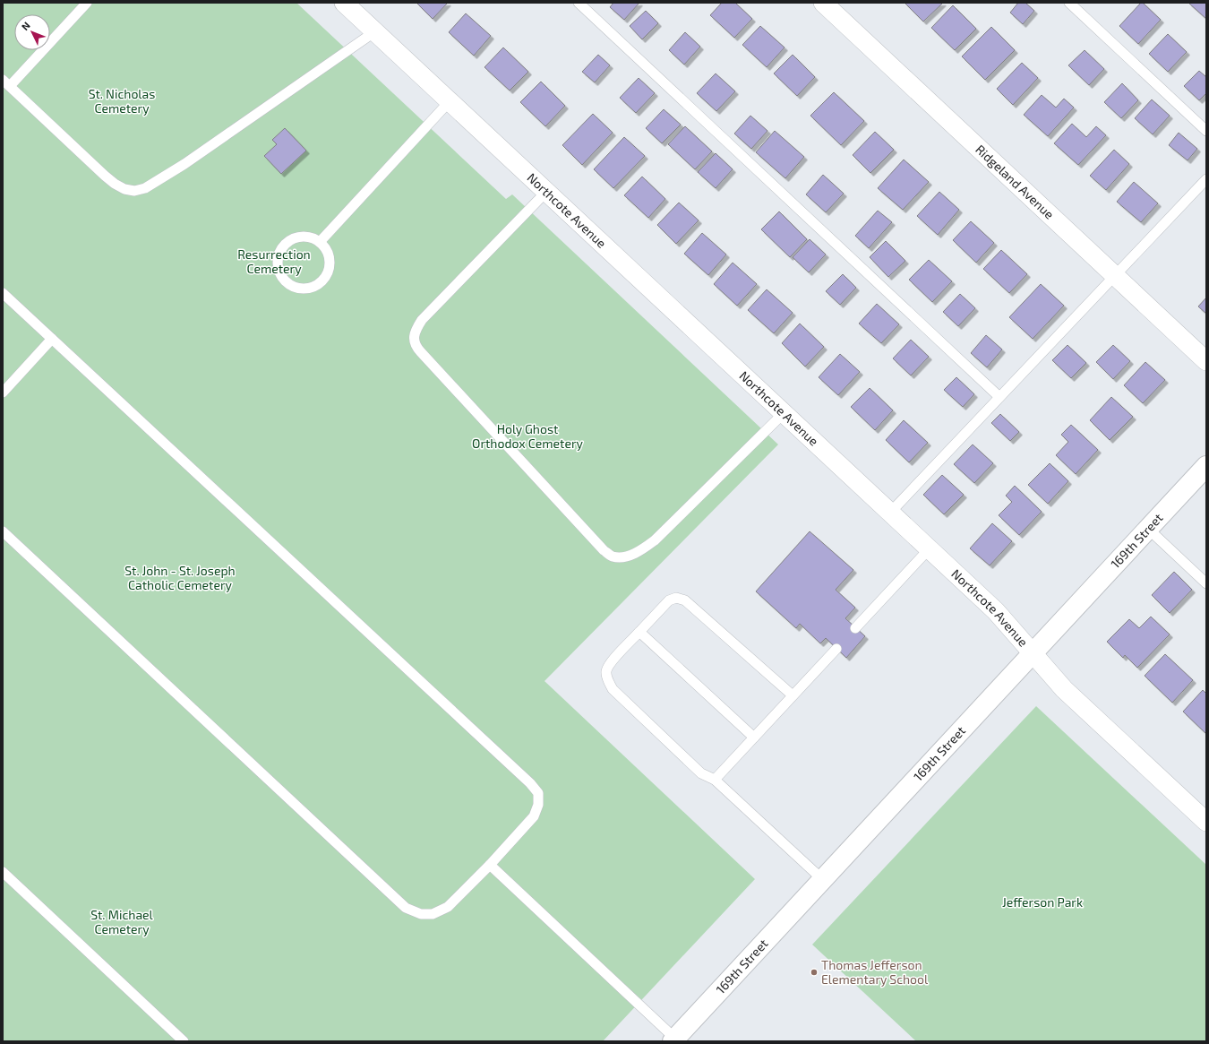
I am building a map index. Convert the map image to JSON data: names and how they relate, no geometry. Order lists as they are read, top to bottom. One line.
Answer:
{"streets":{"street":["Ridgeland Avenue","Northcote Avenue","169th Street"]},"crossings":[["Northcote Avenue","169th Street"]],"parks":["St. Nicholas Cemetery","Resurrection Cemetery","Holy Ghost Orthodox Cemetery","St. John - St. Joseph Catholic Cemetery","Jefferson Park","St. Michael Cemetery"],"places":["Thomas Jefferson Elementary School"],"north":"top left"}
